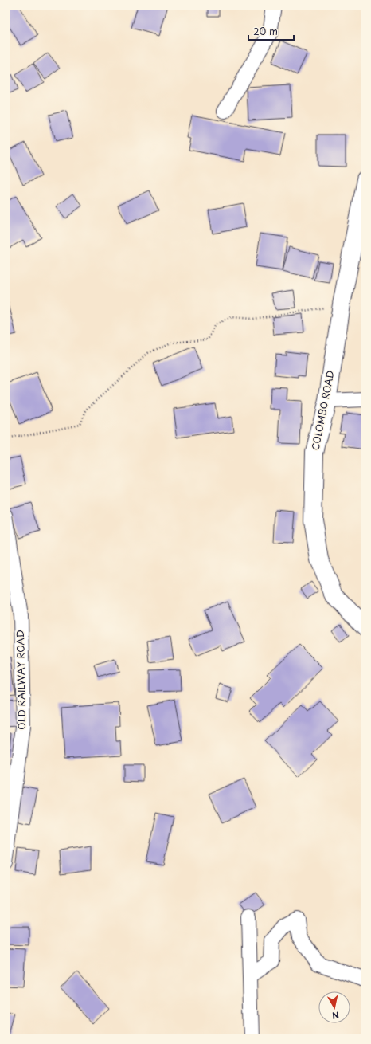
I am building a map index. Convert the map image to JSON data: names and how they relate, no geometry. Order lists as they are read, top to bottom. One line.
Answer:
{"streets":{"highway":["COLOMBO ROAD"],"street":["OLD RAILWAY ROAD"]},"scale_bar":"20 m","north":"bottom"}
